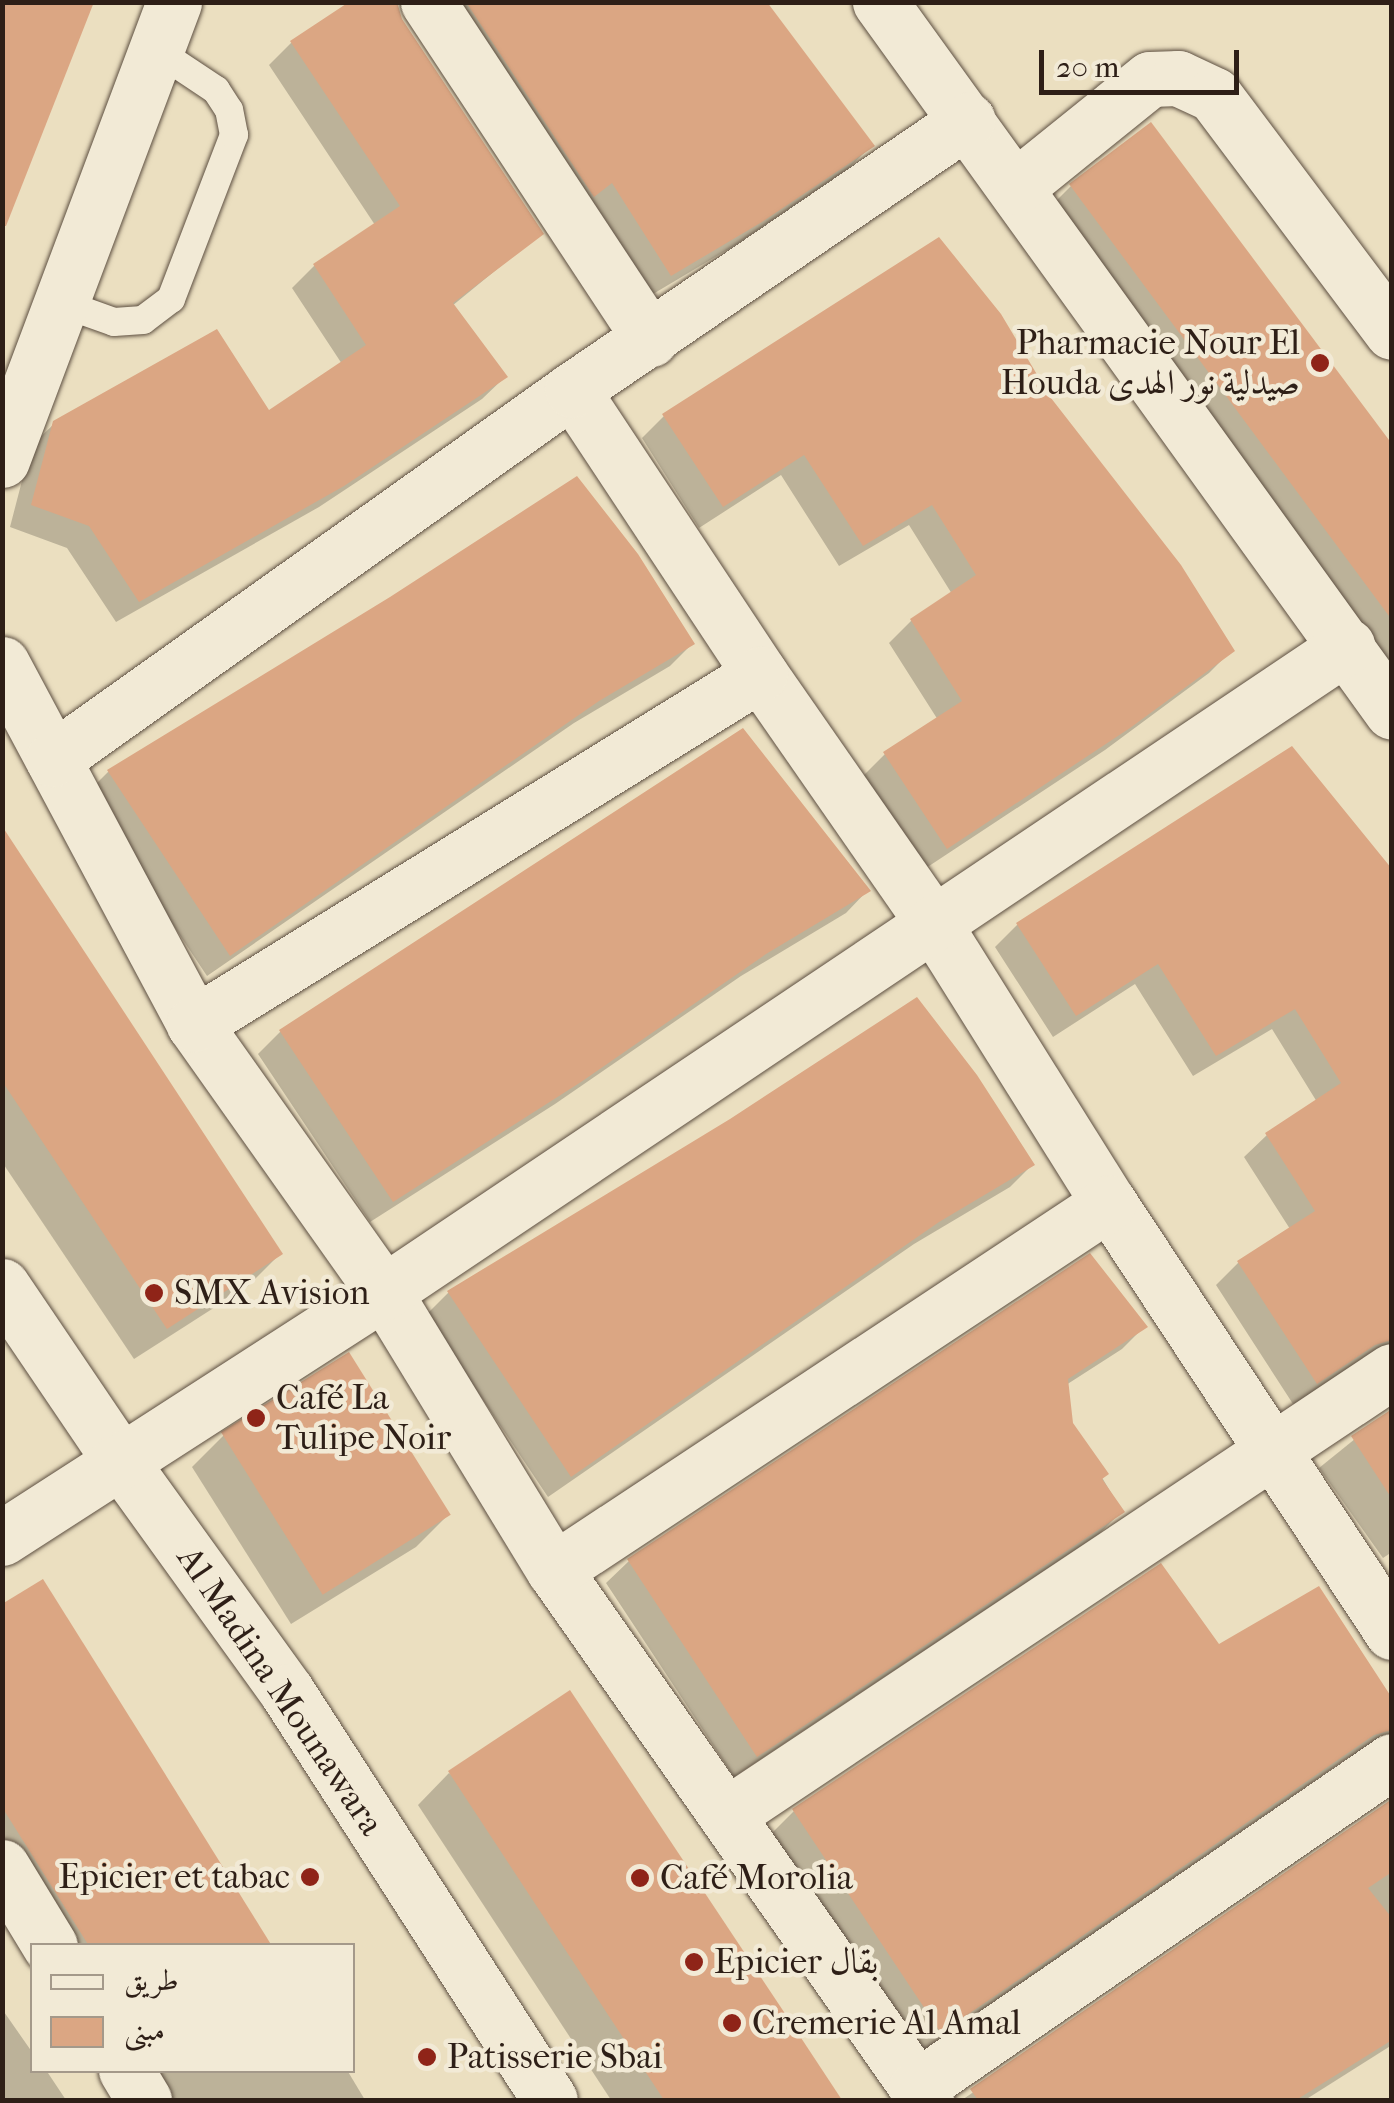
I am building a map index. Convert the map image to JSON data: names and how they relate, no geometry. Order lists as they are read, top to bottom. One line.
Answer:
{"streets":{"street":["Al Madina Mounawara"]},"places":["Pharmacie Nour El Houda صيدلية نور الهدى","SMX Avision","Café La Tulipe Noir","Epicier et tabac","Café Morolia","Epicier بقال","Cremerie Al Amal","Patisserie Sbai"],"legend":["طريق","مبنى"],"scale_bar":"20 m"}
